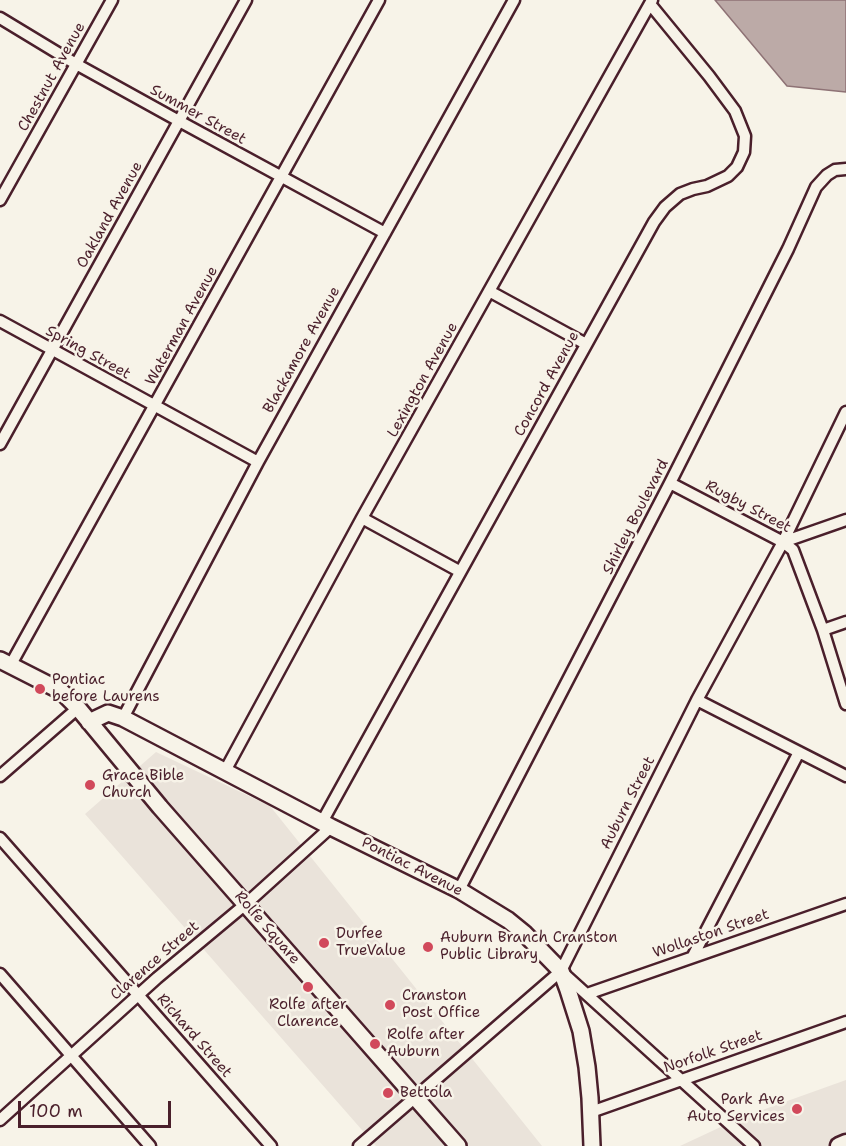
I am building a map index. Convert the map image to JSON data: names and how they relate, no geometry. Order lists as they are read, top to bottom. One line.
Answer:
{"streets":{"street":["Chestnut Avenue","Summer Street","Oakland Avenue","Waterman Avenue","Blackamore Avenue","Spring Street","Lexington Avenue","Concord Avenue","Rugby Street","Shirley Boulevard","Auburn Street","Pontiac Avenue","Rolfe Square","Wollaston Street","Clarence Street","Richard Street","Norfolk Street"]},"crossings":[["Chestnut Avenue","Summer Street"],["Summer Street","Oakland Avenue"],["Summer Street","Waterman Avenue"],["Summer Street","Blackamore Avenue"],["Oakland Avenue","Spring Street"],["Waterman Avenue","Spring Street"],["Blackamore Avenue","Spring Street"],["Blackamore Avenue","Pontiac Avenue"],["Lexington Avenue","Concord Avenue"],["Lexington Avenue","Pontiac Avenue"],["Concord Avenue","Pontiac Avenue"],["Concord Avenue","Clarence Street"],["Rugby Street","Shirley Boulevard"],["Rugby Street","Auburn Street"],["Shirley Boulevard","Pontiac Avenue"],["Auburn Street","Pontiac Avenue"],["Auburn Street","Rolfe Square"],["Pontiac Avenue","Rolfe Square"],["Pontiac Avenue","Clarence Street"],["Pontiac Avenue","Norfolk Street"],["Rolfe Square","Clarence Street"],["Clarence Street","Richard Street"]],"places":["Pontiac before Laurens","Grace Bible Church","Durfee TrueValue","Auburn Branch Cranston Public Library","Rolfe after Clarence","Cranston Post Office","Rolfe after Auburn","Bettola","Park Ave Auto Services"],"scale_bar":"100 m"}
